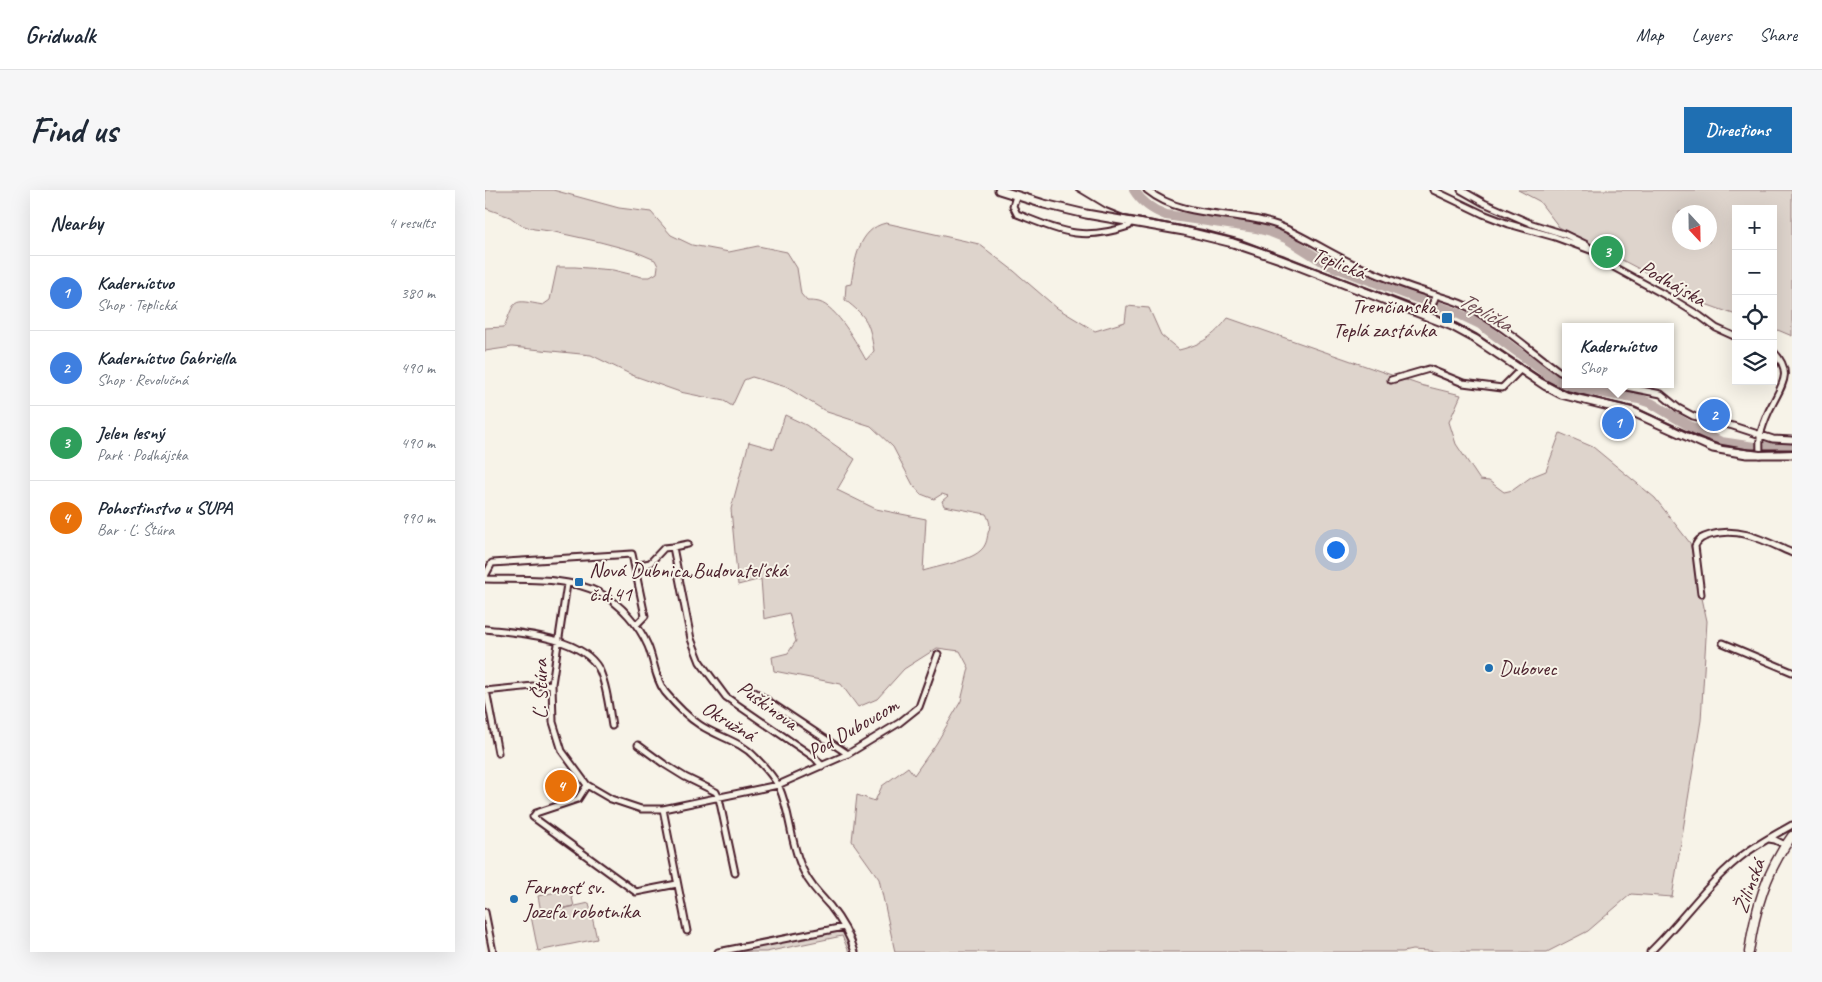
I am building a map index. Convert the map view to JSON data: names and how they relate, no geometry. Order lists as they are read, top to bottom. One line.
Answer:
{"streets":{"main road":["Teplická","Žilinská"],"street":["Podhájska","Ľ. Štúra","Puškinova","Okružná","Pod Dubovcom"]},"crossings":[["Ľ. Štúra","Okružná"],["Ľ. Štúra","Pod Dubovcom"],["Puškinova","Pod Dubovcom"],["Okružná","Pod Dubovcom"]],"water":["Teplička"],"places":{"transit":["Trenčianska Teplá zastávka","Nová Dubnica,Budovateľská č.d.41"],"other":["Dubovec","Farnosť sv. Jozefa robotníka"]},"north":"bottom","page":{"header":"Gridwalk","nav":["Map","Layers","Share"],"buttons":"Directions","title":"Find us","heading":["Nearby","4 results"],"map_buttons":["+","−"],"pins":["3","2","1","4"],"list":[{"mark":"1","name":"Kaderníctvo","note":"Shop · Teplická","value":"380 m"},{"mark":"2","name":"Kaderníctvo Gabriella","note":"Shop · Revolučná","value":"490 m"},{"mark":"3","name":"Jelen lesný","note":"Park · Podhájska","value":"490 m"},{"mark":"4","name":"Pohostinstvo u SUPA","note":"Bar · Ľ. Štúra","value":"990 m"}],"popup":["Kaderníctvo","Shop"]}}
